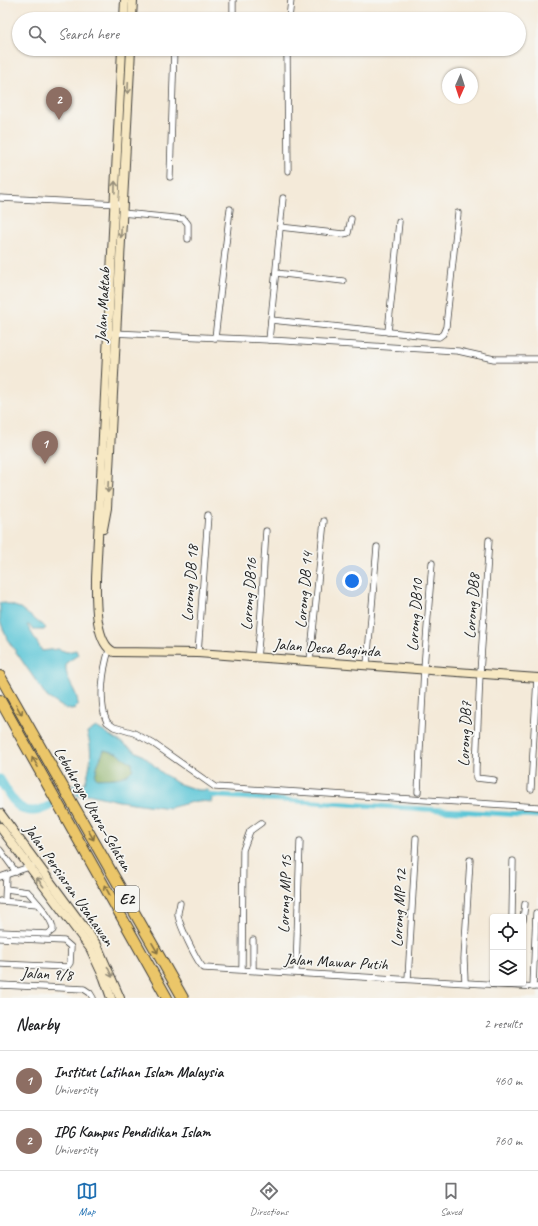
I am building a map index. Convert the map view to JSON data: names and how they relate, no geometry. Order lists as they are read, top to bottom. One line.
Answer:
{"streets":{"highway":["Lebuhraya Utara–Selatan","E2"],"street":["Jalan Maktab","Lorong DB 18","Lorong DB 14","Lorong DB16","Lorong DB8","Lorong DB10","Jalan Desa Baginda","Lorong DB7","Jalan Persiaran Usahawan","Lorong MP 15","Lorong MP 12","Jalan Mawar Putih","Jalan 9/8"]},"crossings":[["Jalan Maktab","Jalan Desa Baginda"],["Lorong DB 18","Jalan Desa Baginda"],["Lorong DB 14","Jalan Desa Baginda"],["Lorong DB16","Jalan Desa Baginda"],["Lorong DB8","Jalan Desa Baginda"],["Lorong DB8","Lorong DB7"],["Lorong DB10","Jalan Desa Baginda"],["Jalan Desa Baginda","Lorong DB7"],["Lorong MP 15","Jalan Mawar Putih"],["Lorong MP 12","Jalan Mawar Putih"]],"north":"bottom","page":{"search":"Search here","pins":["2","1"],"heading":["Nearby","2 results"],"list":[{"mark":"1","name":"Institut Latihan Islam Malaysia","note":"University","value":"460 m"},{"mark":"2","name":"IPG Kampus Pendidikan Islam","note":"University","value":"760 m"}],"nav":["Map","Directions","Saved"]}}
